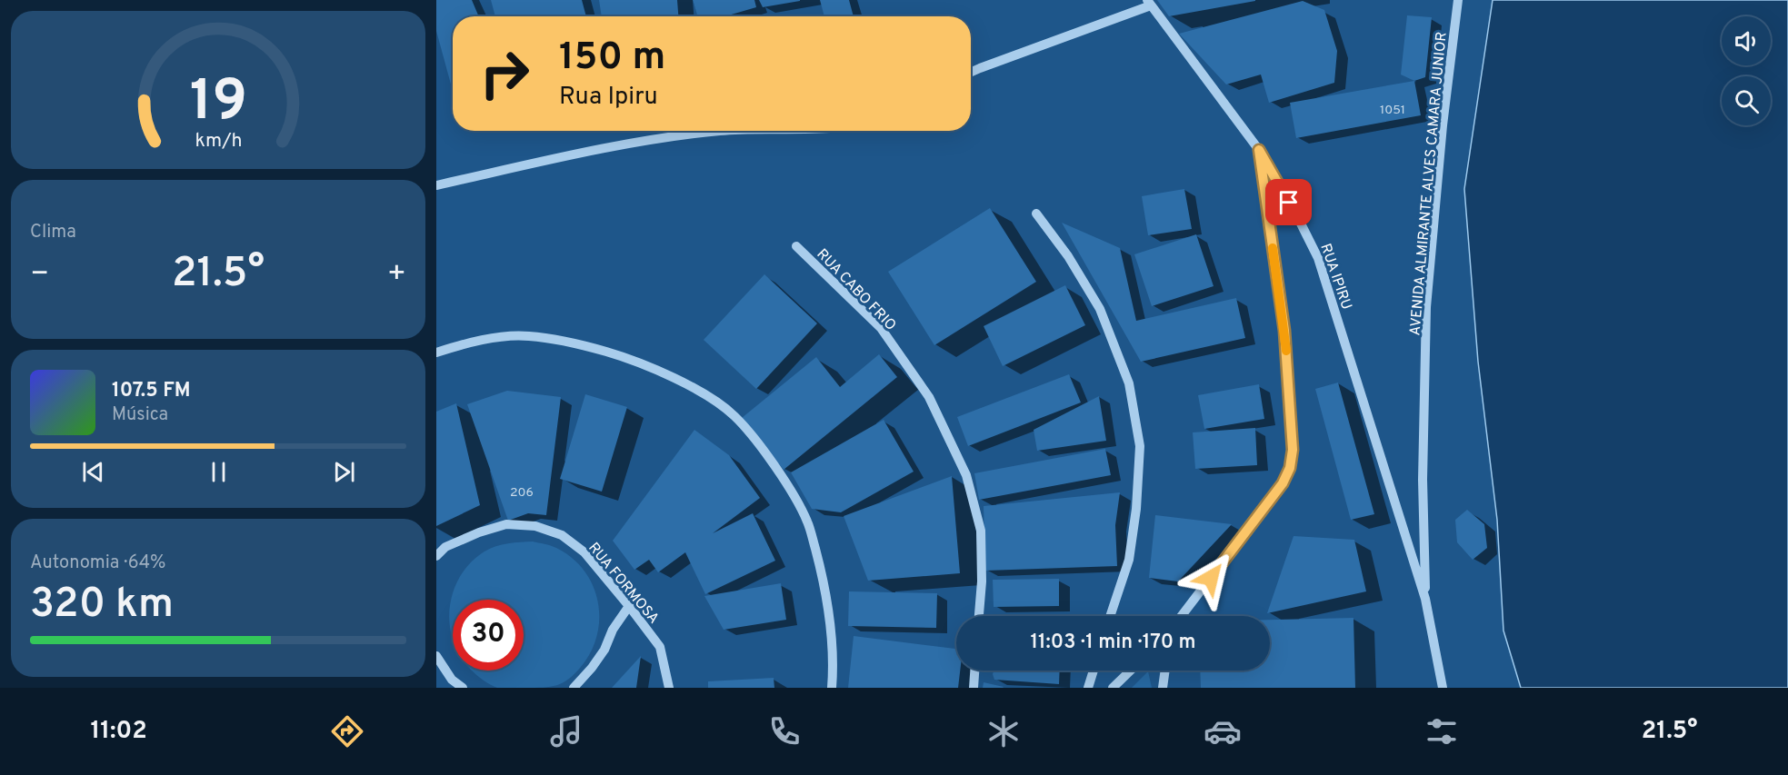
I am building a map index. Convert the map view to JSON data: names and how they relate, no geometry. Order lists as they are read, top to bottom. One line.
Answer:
{"streets":{"street":["AVENIDA ALMIRANTE ALVES CAMARA JUNIOR","RUA IPIRU","RUA CABO FRIO","RUA FORMOSA"]},"crossings":[["AVENIDA ALMIRANTE ALVES CAMARA JUNIOR","RUA IPIRU"]],"house_numbers":["1051","206"],"page":{"turn":["150 m","Rua Ipiru"],"tile":["Clima",["Autonomia · 64%","320 km"]],"heat":["−","21.5°","+"],"song":["107.5 FM","Música"],"limit":"30","trip":"11:03 · 1 min · 170 m","tabs":["11:02","21.5°"],"gauge":["19","km/h"]}}
